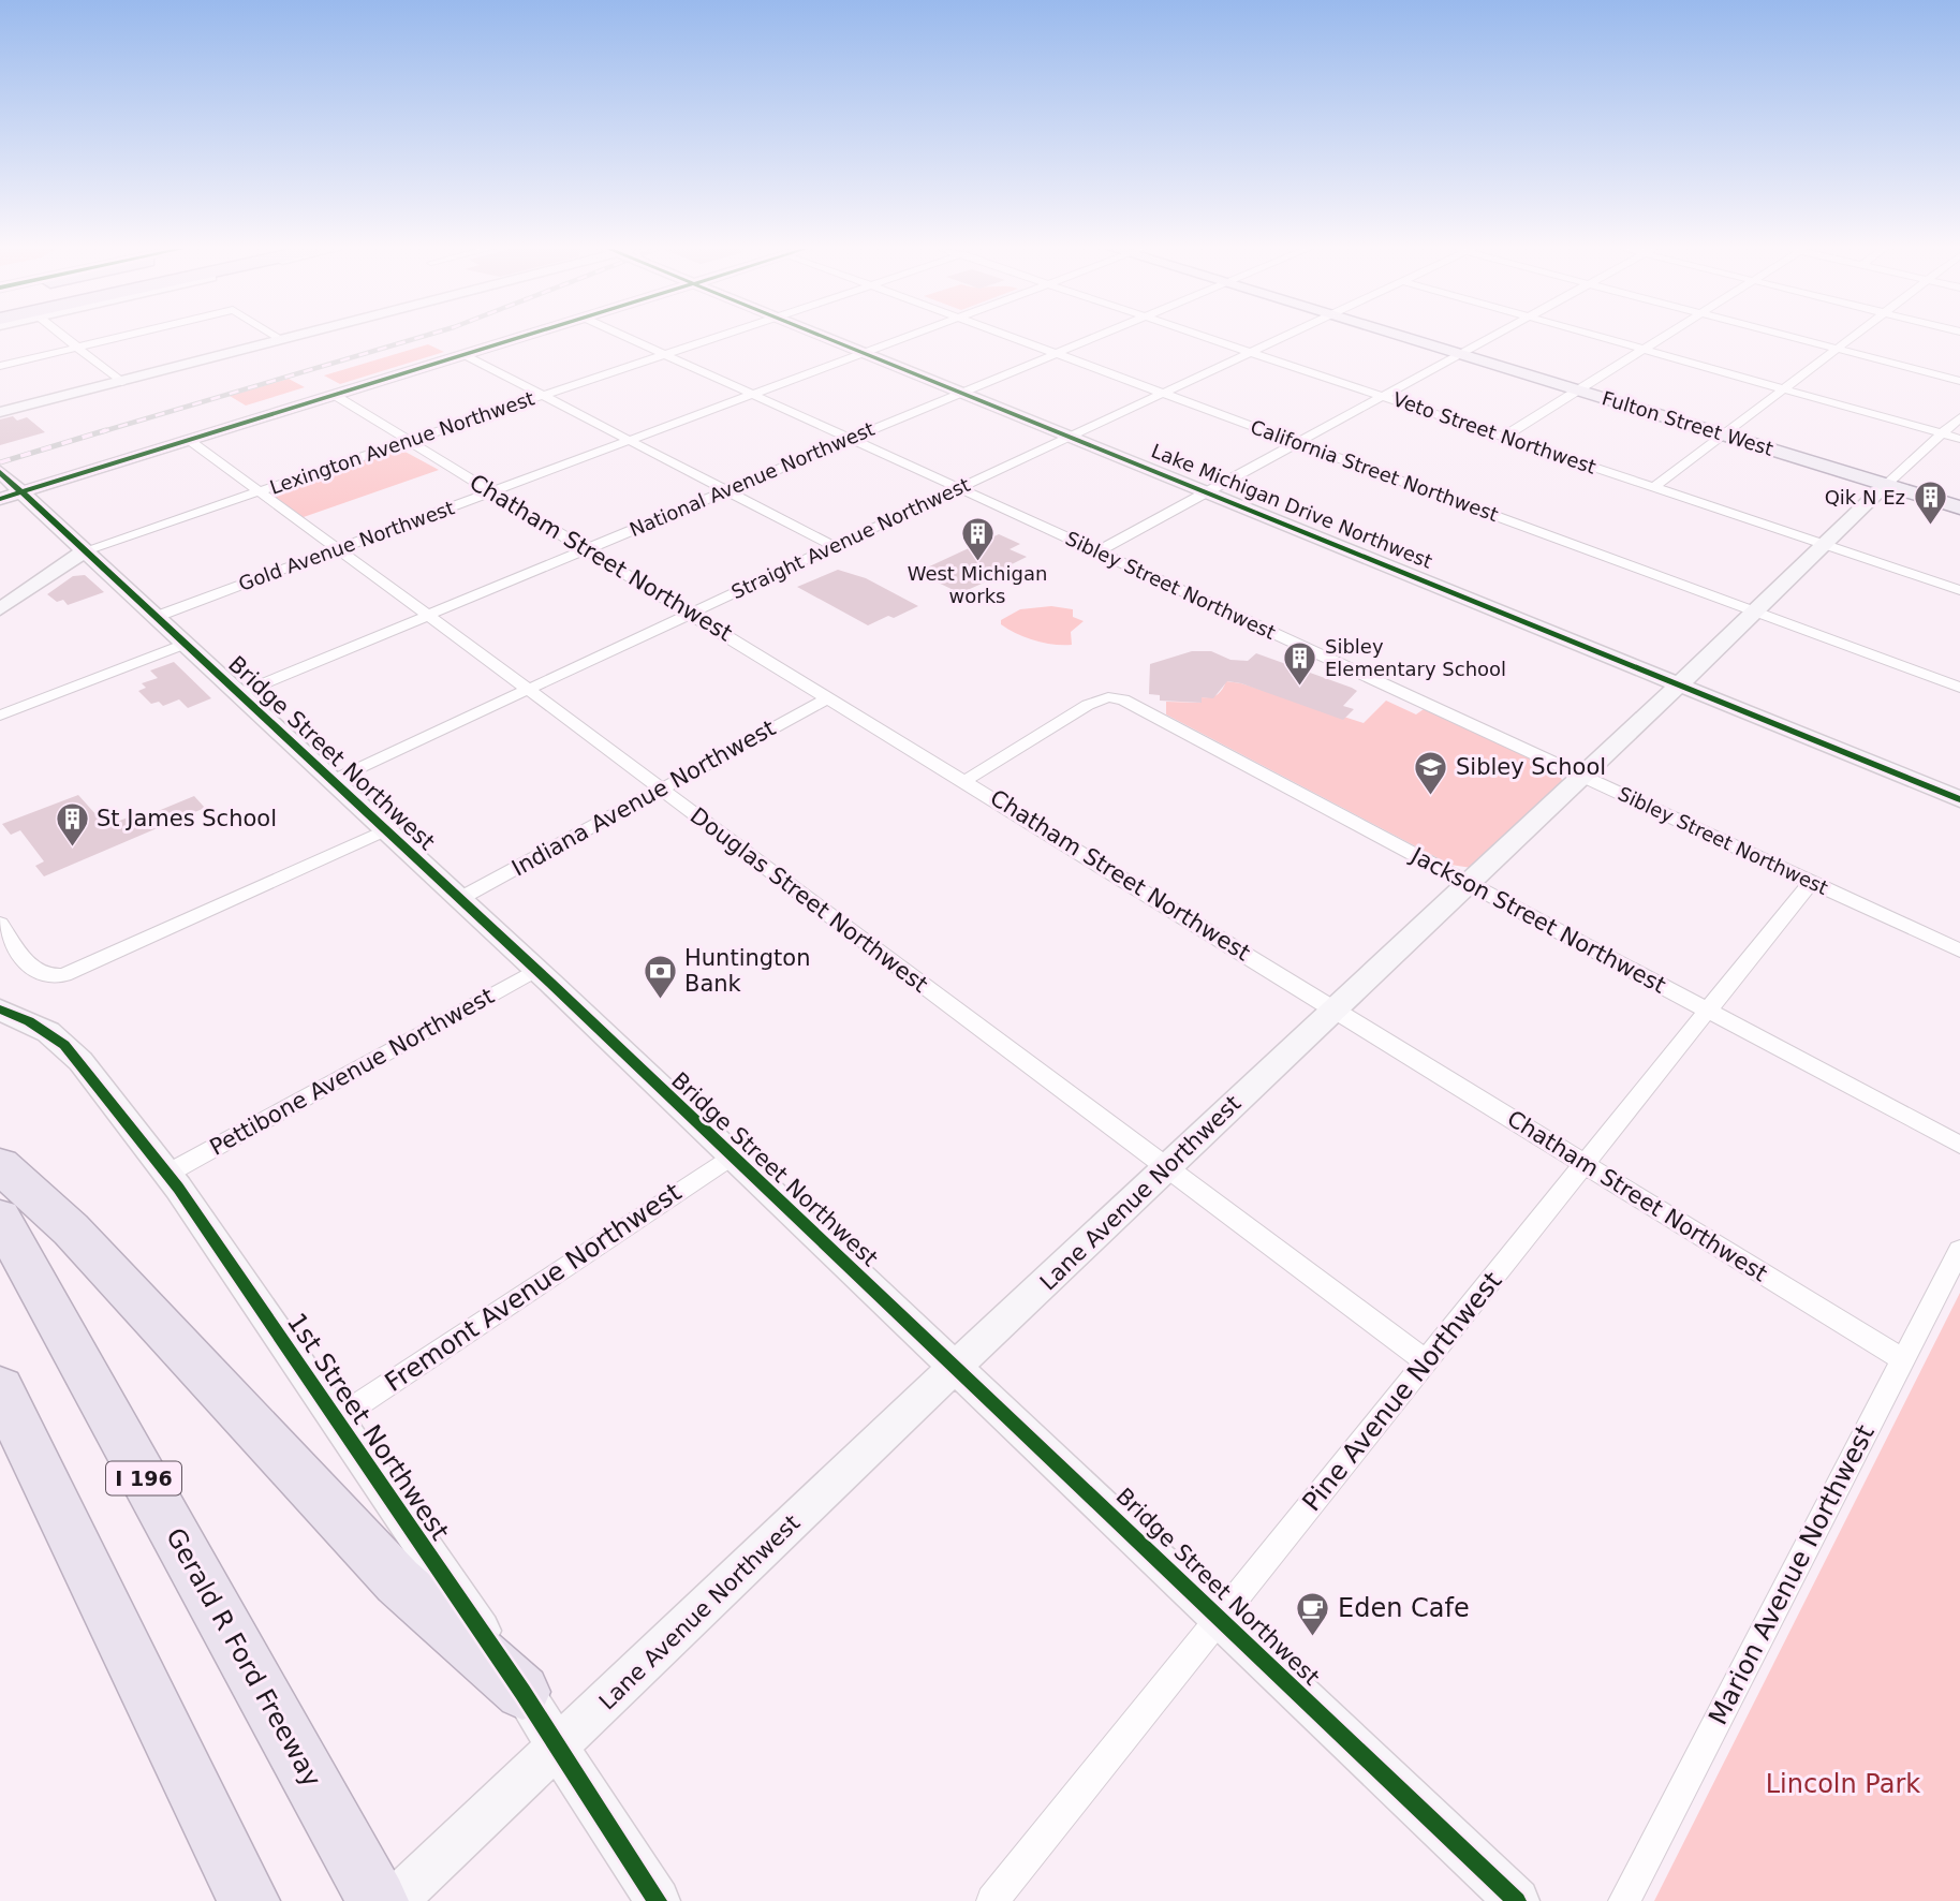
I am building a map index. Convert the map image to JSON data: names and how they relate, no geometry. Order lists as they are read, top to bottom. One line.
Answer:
{"streets":{"highway":["I 196","Gerald R Ford Freeway"],"main road":["Fulton Street West"],"street":["Veto Street Northwest","Lexington Avenue Northwest","California Street Northwest","National Avenue Northwest","Lake Michigan Drive Northwest","Straight Avenue Northwest","Gold Avenue Northwest","Chatham Street Northwest","Sibley Street Northwest","Bridge Street Northwest","Indiana Avenue Northwest","Douglas Street Northwest","Jackson Street Northwest","Pettibone Avenue Northwest","Lane Avenue Northwest","Fremont Avenue Northwest","Pine Avenue Northwest","1st Street Northwest","Marion Avenue Northwest"]},"crossings":[["Fulton Street West","Lane Avenue Northwest"],["Veto Street Northwest","Straight Avenue Northwest"],["Veto Street Northwest","Lane Avenue Northwest"],["Lexington Avenue Northwest","Chatham Street Northwest"],["Lexington Avenue Northwest","Sibley Street Northwest"],["Lexington Avenue Northwest","Bridge Street Northwest"],["Lexington Avenue Northwest","Douglas Street Northwest"],["California Street Northwest","National Avenue Northwest"],["California Street Northwest","Straight Avenue Northwest"],["California Street Northwest","Lane Avenue Northwest"],["National Avenue Northwest","Lake Michigan Drive Northwest"],["National Avenue Northwest","Chatham Street Northwest"],["National Avenue Northwest","Sibley Street Northwest"],["National Avenue Northwest","Bridge Street Northwest"],["National Avenue Northwest","Douglas Street Northwest"],["Lake Michigan Drive Northwest","Straight Avenue Northwest"],["Lake Michigan Drive Northwest","Gold Avenue Northwest"],["Lake Michigan Drive Northwest","Lane Avenue Northwest"],["Straight Avenue Northwest","Chatham Street Northwest"],["Straight Avenue Northwest","Sibley Street Northwest"],["Straight Avenue Northwest","Bridge Street Northwest"],["Straight Avenue Northwest","Douglas Street Northwest"],["Gold Avenue Northwest","Chatham Street Northwest"],["Gold Avenue Northwest","Sibley Street Northwest"],["Gold Avenue Northwest","Bridge Street Northwest"],["Gold Avenue Northwest","Douglas Street Northwest"],["Chatham Street Northwest","Indiana Avenue Northwest"],["Chatham Street Northwest","Jackson Street Northwest"],["Chatham Street Northwest","Lane Avenue Northwest"],["Chatham Street Northwest","Pine Avenue Northwest"],["Chatham Street Northwest","Marion Avenue Northwest"],["Sibley Street Northwest","Lane Avenue Northwest"],["Sibley Street Northwest","Pine Avenue Northwest"],["Bridge Street Northwest","Indiana Avenue Northwest"],["Bridge Street Northwest","Pettibone Avenue Northwest"],["Bridge Street Northwest","Lane Avenue Northwest"],["Bridge Street Northwest","Fremont Avenue Northwest"],["Bridge Street Northwest","Pine Avenue Northwest"],["Indiana Avenue Northwest","Douglas Street Northwest"],["Douglas Street Northwest","Lane Avenue Northwest"],["Douglas Street Northwest","Pine Avenue Northwest"],["Jackson Street Northwest","Lane Avenue Northwest"],["Jackson Street Northwest","Pine Avenue Northwest"],["Pettibone Avenue Northwest","1st Street Northwest"],["Lane Avenue Northwest","1st Street Northwest"],["Fremont Avenue Northwest","1st Street Northwest"]],"parks":["Lincoln Park"],"places":{"building":["Qik N Ez","West Michigan works","Sibley Elementary School","St James School"],"school or university":["Sibley School"],"bank":["Huntington Bank"],"cafe":["Eden Cafe"]}}
